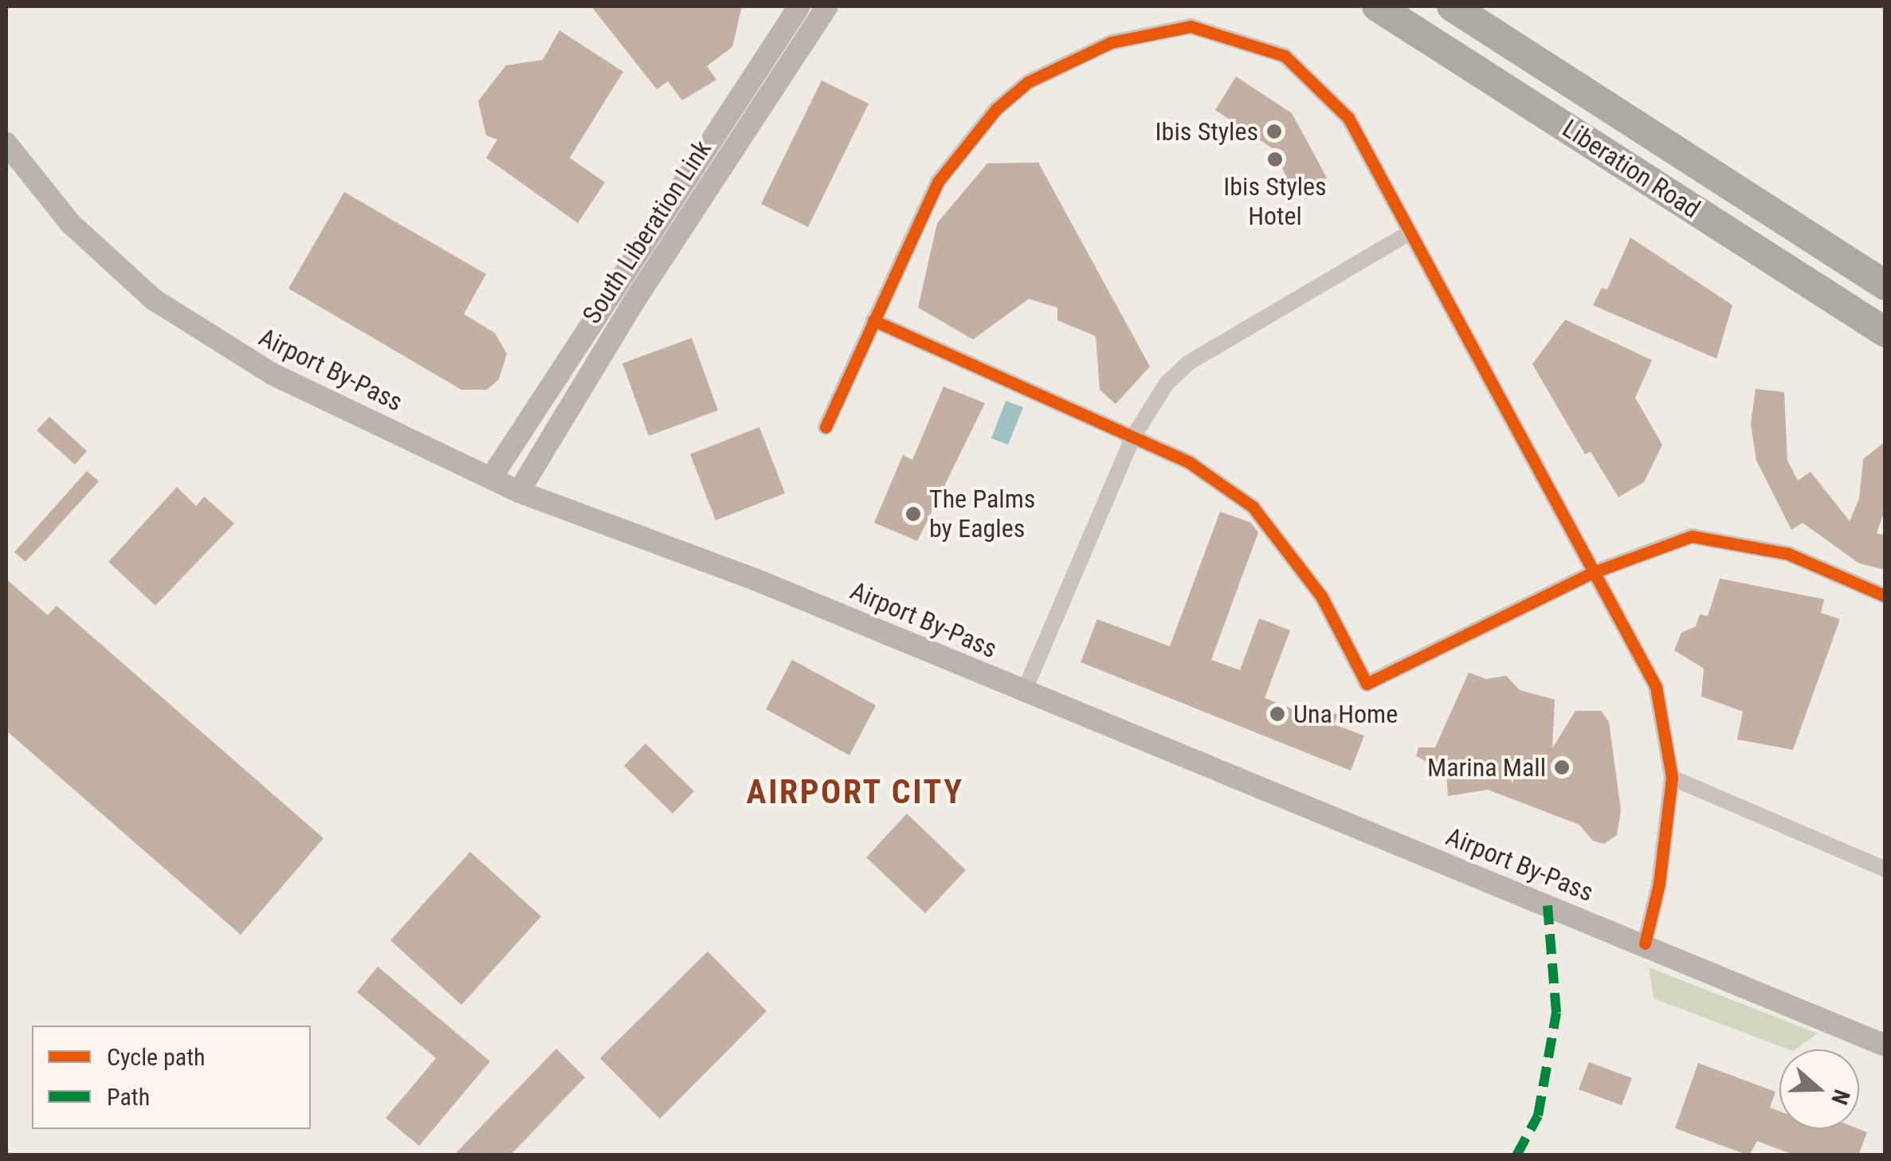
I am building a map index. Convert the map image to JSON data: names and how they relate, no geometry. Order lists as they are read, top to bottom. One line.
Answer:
{"streets":{"highway":["Liberation Road"],"main road":["South Liberation Link","Airport By-Pass"]},"crossings":[["South Liberation Link","Airport By-Pass"]],"districts":["AIRPORT CITY"],"places":["Ibis Styles","Ibis Styles Hotel","The Palms by Eagles","Una Home","Marina Mall"],"legend":["Cycle path","Path"],"north":"right"}
